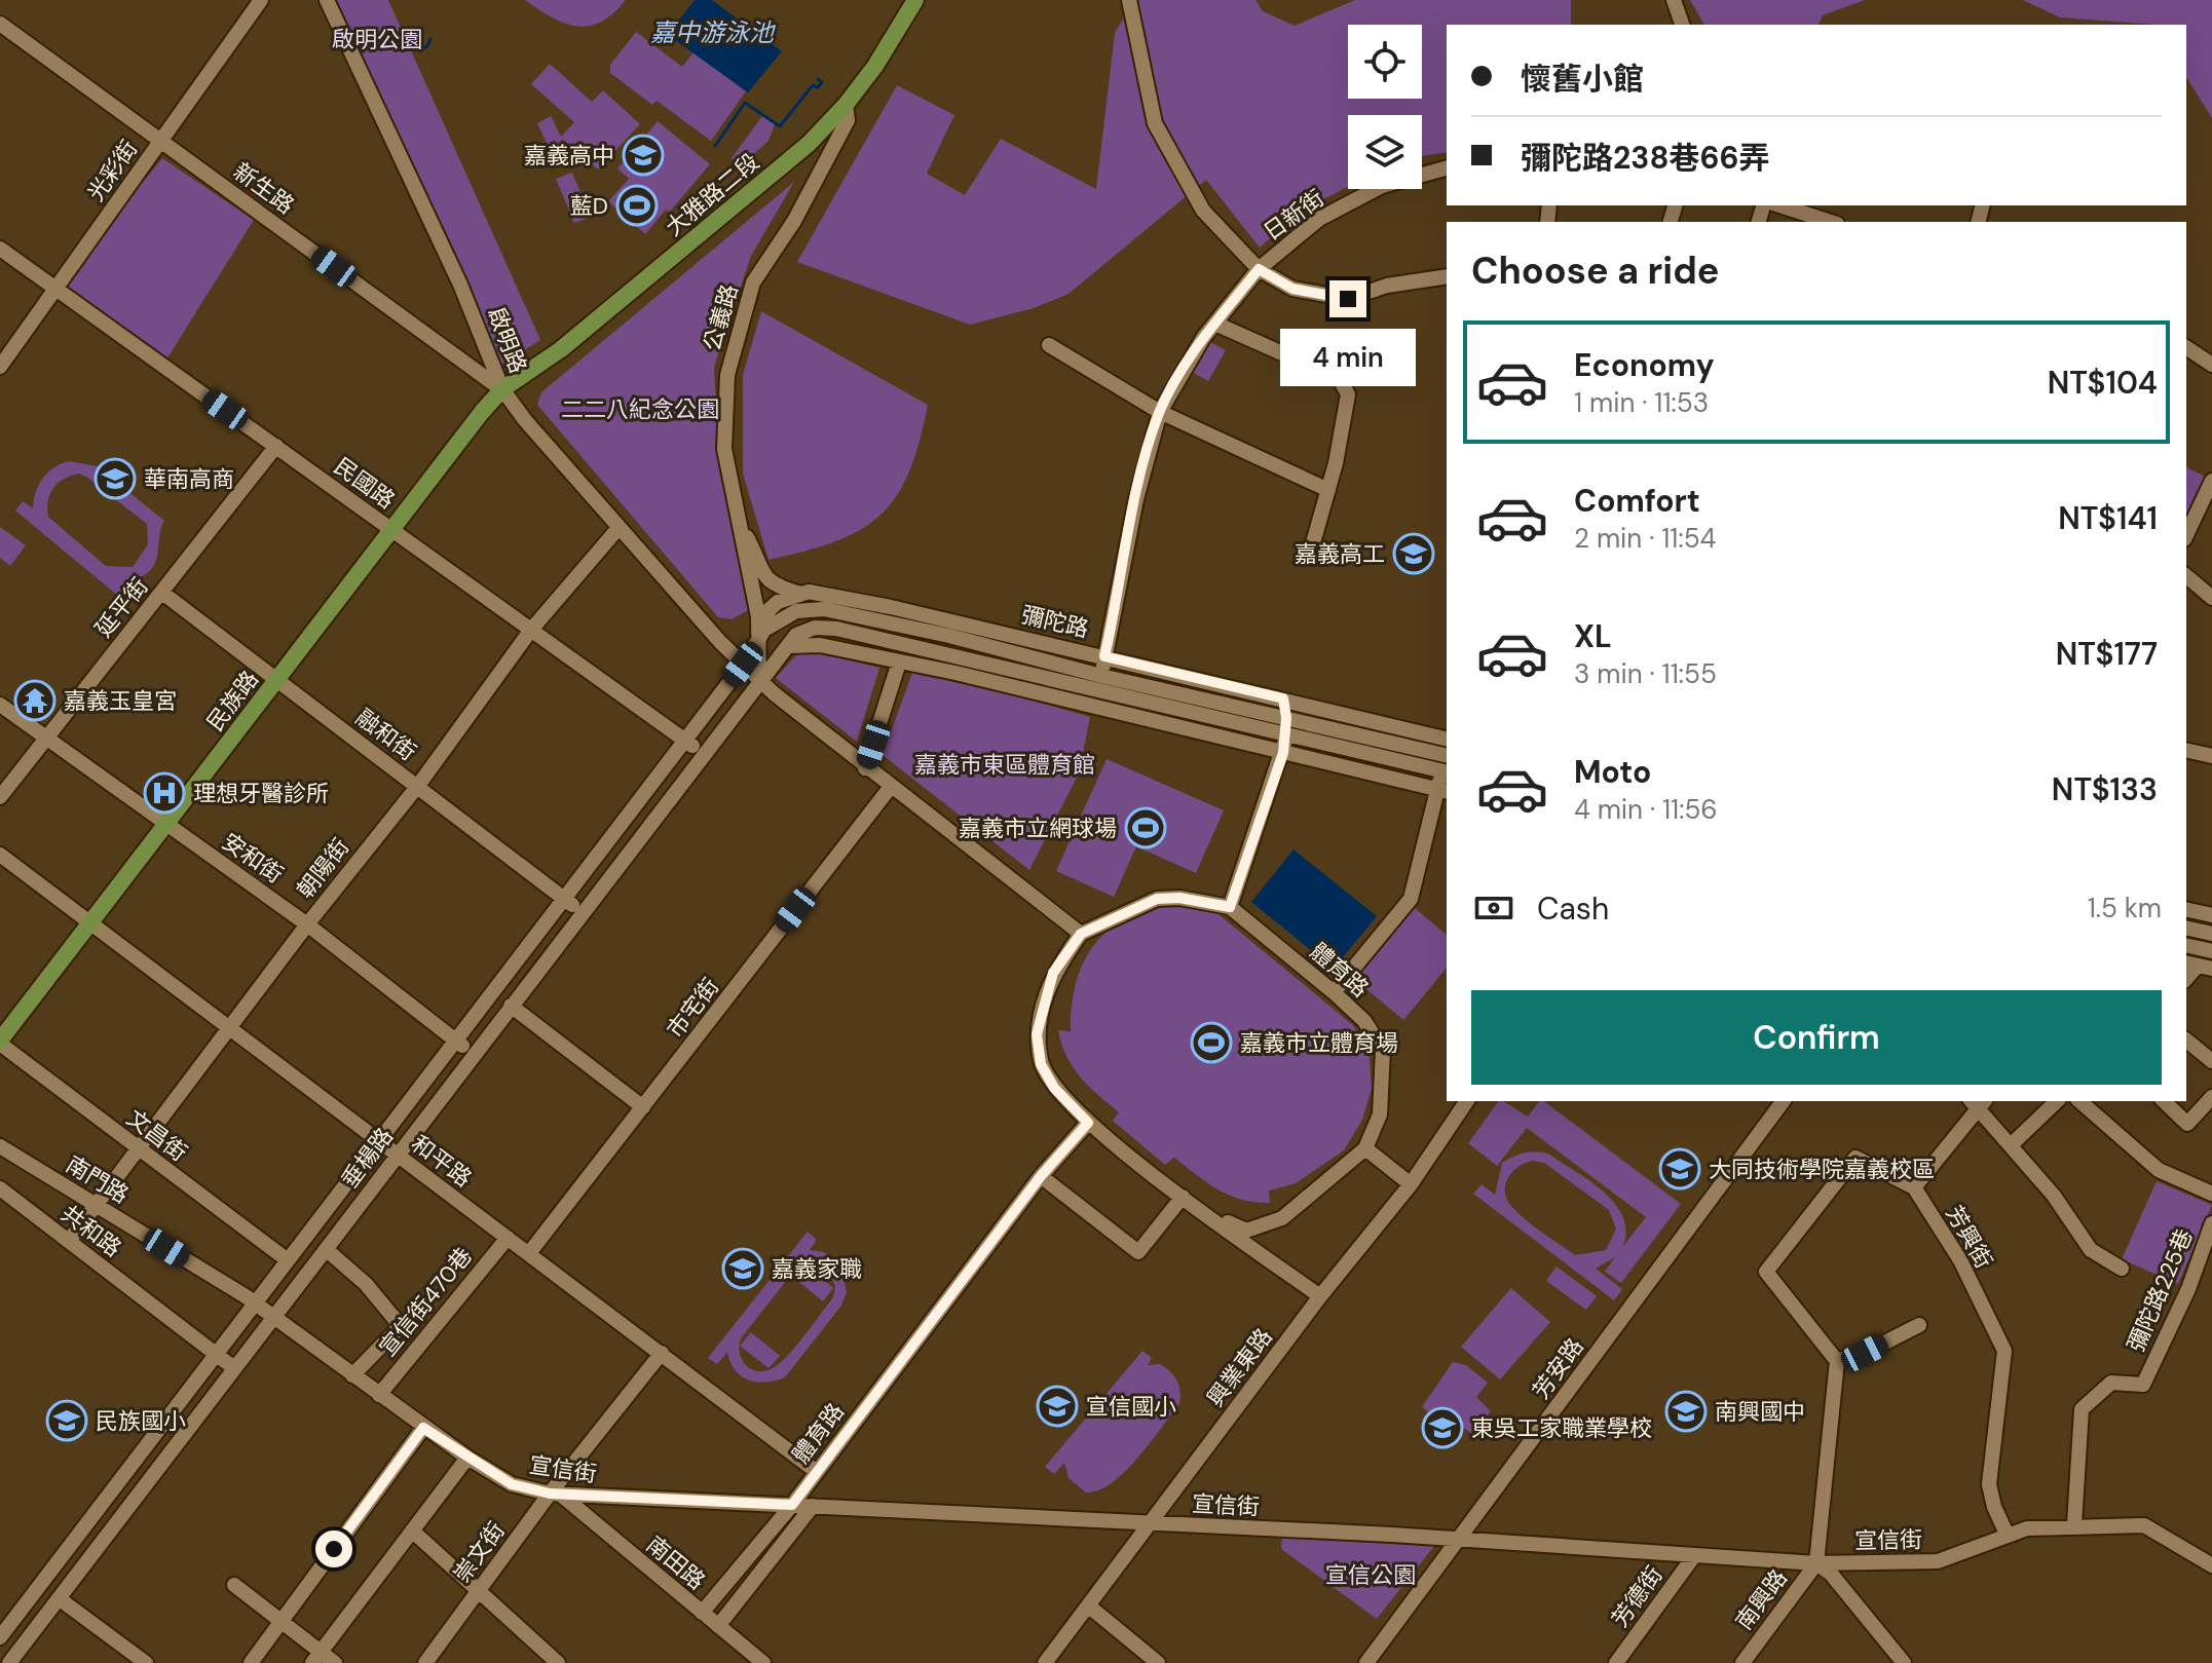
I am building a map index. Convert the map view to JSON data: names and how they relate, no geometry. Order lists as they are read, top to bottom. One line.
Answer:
{"streets":{"main road":["大雅路二段","民族路"],"street":["光彩街","新生路","日新街","公義路","啟明路","民國路","延平街","彌陀路","融和街","安和街","朝陽街","體育路","市宅街","文昌街","垂楊路","和平路","南門路","共和路","芳興街","彌陀路225巷","宣信街470巷","興業東路","芳安路","宣信街","崇文街","南田路","芳德街","南興路"]},"crossings":[["光彩街","新生路"],["光彩街","民國路"],["新生路","大雅路二段"],["新生路","啟明路"],["新生路","民族路"],["大雅路二段","公義路"],["大雅路二段","啟明路"],["大雅路二段","民族路"],["日新街","彌陀路"],["公義路","啟明路"],["公義路","彌陀路"],["公義路","垂楊路"],["啟明路","民族路"],["啟明路","朝陽街"],["啟明路","垂楊路"],["民國路","延平街"],["民國路","民族路"],["民國路","朝陽街"],["民國路","垂楊路"],["延平街","融和街"],["延平街","安和街"],["民族路","融和街"],["民族路","安和街"],["民族路","文昌街"],["民族路","和平路"],["融和街","朝陽街"],["融和街","垂楊路"],["安和街","朝陽街"],["安和街","垂楊路"],["朝陽街","文昌街"],["朝陽街","和平路"],["朝陽街","南門路"],["朝陽街","共和路"],["體育路","和平路"],["體育路","興業東路"],["體育路","宣信街"],["體育路","南田路"],["市宅街","和平路"],["文昌街","垂楊路"],["垂楊路","和平路"],["垂楊路","南門路"],["垂楊路","共和路"],["垂楊路","宣信街"],["和平路","宣信街470巷"],["和平路","崇文街"],["南門路","宣信街"],["芳興街","宣信街"],["彌陀路225巷","宣信街"],["宣信街470巷","宣信街"],["興業東路","宣信街"],["芳安路","宣信街"],["宣信街","崇文街"],["宣信街","南田路"],["宣信街","芳德街"],["宣信街","南興路"],["崇文街","南田路"]],"water":["嘉中游泳池"],"parks":["啟明公園","二二八紀念公園","嘉義市東區體育館","宣信公園"],"places":{"school or university":["嘉義高中","華南高商","嘉義高工","大同技術學院嘉義校區","嘉義家職","宣信國小","南興國中","民族國小","東吳工家職業學校"],"sports":["藍D","嘉義市立網球場","嘉義市立體育場"],"temple":["嘉義玉皇宮"],"hospital":["理想牙醫診所"]},"page":{"banner":["懷舊小館","彌陀路238巷66弄"],"heading":"Choose a ride","list":[{"name":"Economy","note":"1 min · 11:53","value":"NT$104"},{"name":"Comfort","note":"2 min · 11:54","value":"NT$141"},{"name":"XL","note":"3 min · 11:55","value":"NT$177"},{"name":"Moto","note":"4 min · 11:56","value":"NT$133"}],"bubble":"4 min","pay":["Cash","1.5 km"],"buttons":"Confirm"}}
